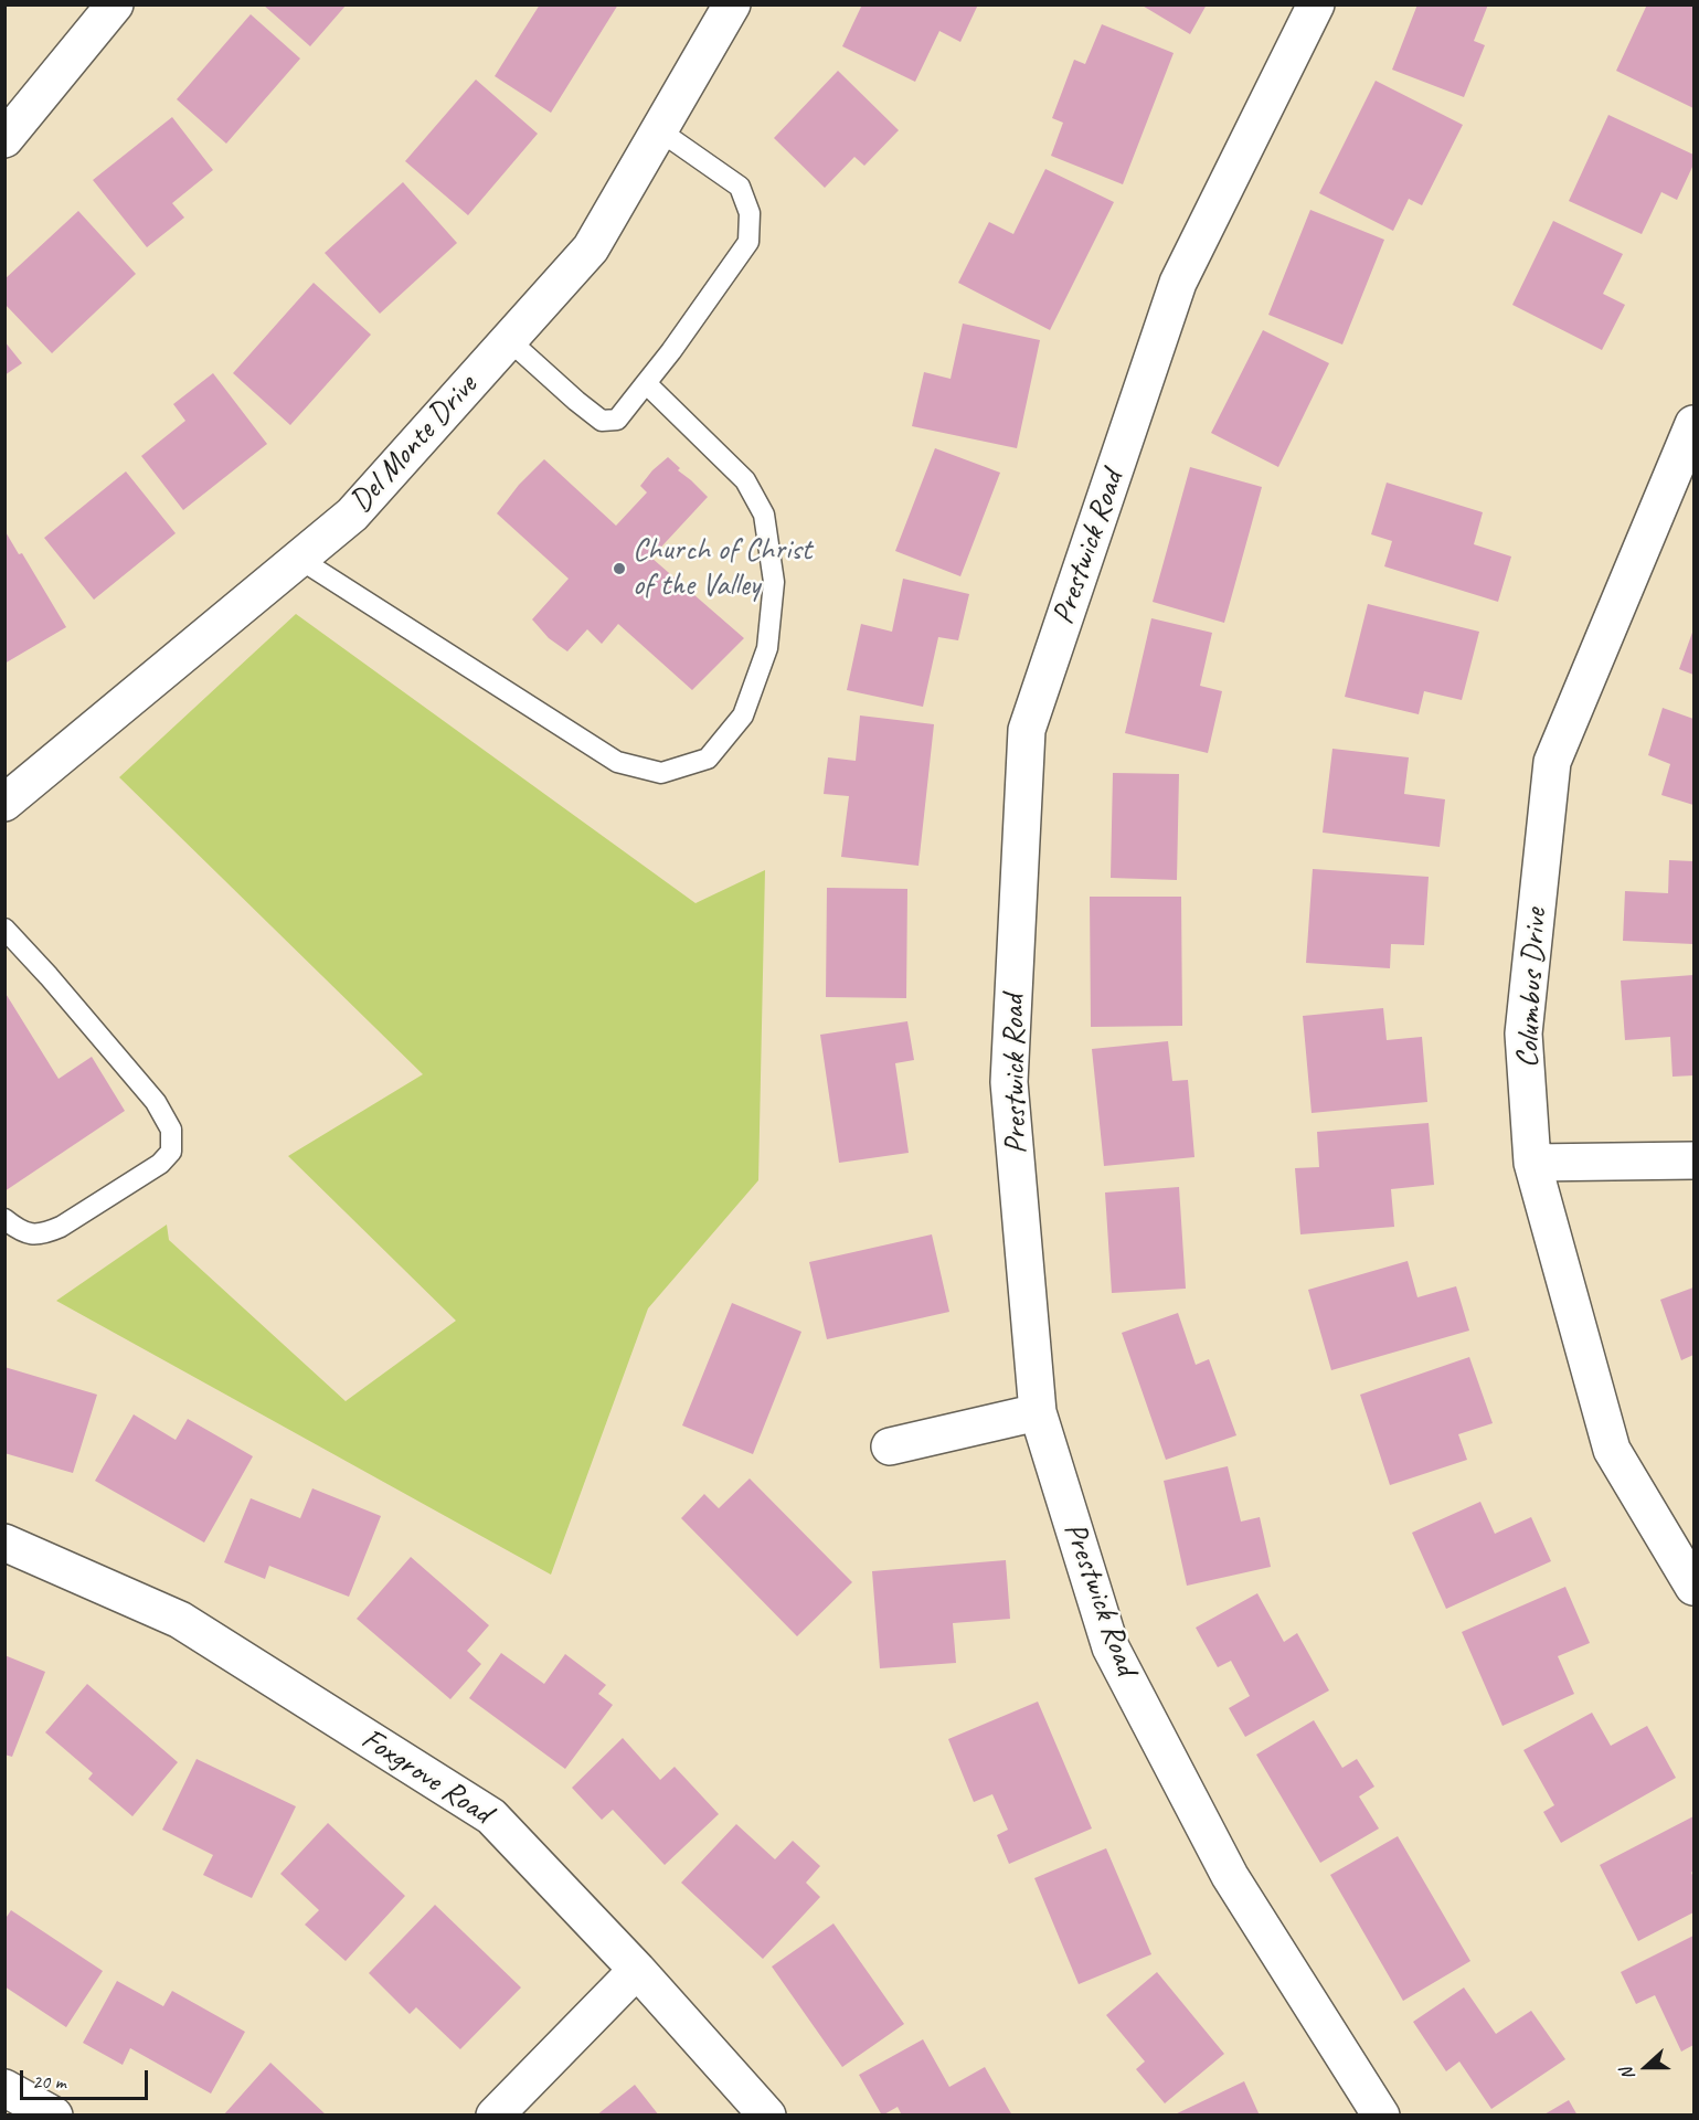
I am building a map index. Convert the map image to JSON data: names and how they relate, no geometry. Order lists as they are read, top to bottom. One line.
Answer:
{"streets":{"street":["Del Monte Drive","Prestwick Road","Columbus Drive","Foxgrove Road"]},"places":["Church of Christ of the Valley"],"scale_bar":"20 m","north":"left"}
